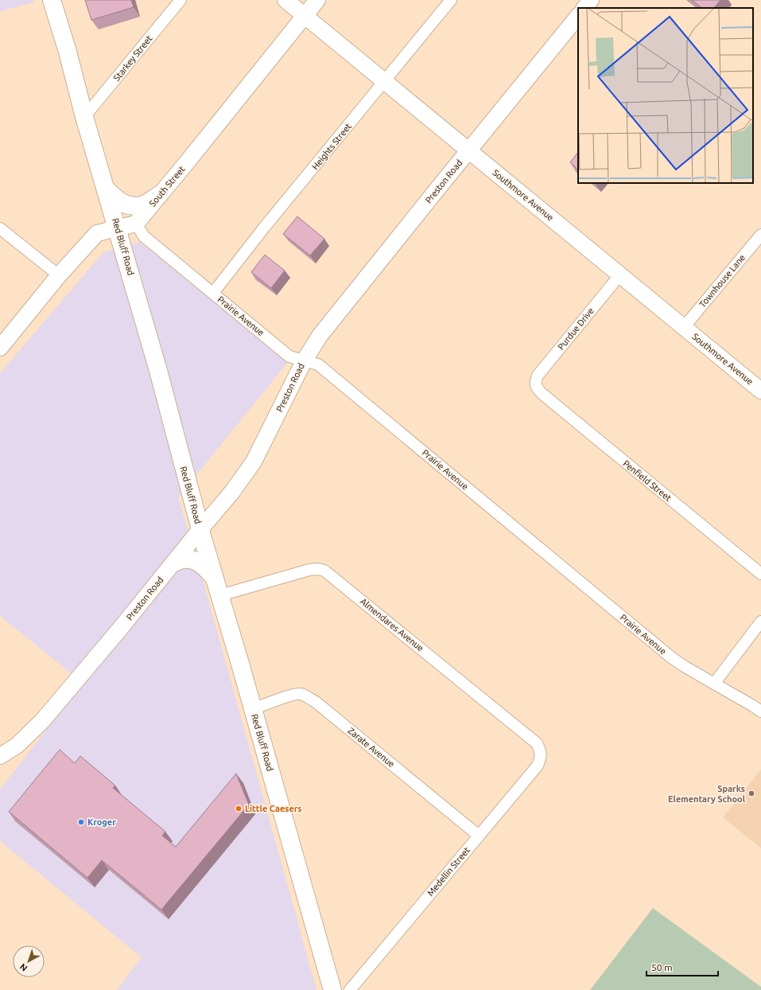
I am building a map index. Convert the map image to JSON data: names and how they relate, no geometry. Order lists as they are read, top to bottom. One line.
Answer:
{"streets":{"main road":["Preston Road","South Street","Southmore Avenue","Red Bluff Road"],"street":["Starkey Street","Heights Street","Townhouse Lane","Prairie Avenue","Purdue Drive","Penfield Street","Almendares Avenue","Zarate Avenue","Medellin Street"]},"crossings":[["Starkey Street","Red Bluff Road"],["Heights Street","Southmore Avenue"],["Heights Street","Prairie Avenue"],["Preston Road","Southmore Avenue"],["Preston Road","Red Bluff Road"],["Preston Road","Prairie Avenue"],["South Street","Southmore Avenue"],["South Street","Prairie Avenue"],["Southmore Avenue","Townhouse Lane"],["Southmore Avenue","Purdue Drive"],["Red Bluff Road","Almendares Avenue"],["Red Bluff Road","Zarate Avenue"],["Purdue Drive","Penfield Street"],["Almendares Avenue","Medellin Street"],["Zarate Avenue","Medellin Street"]],"places":["Sparks Elementary School","Little Caesers","Kroger"],"scale_bar":"50 m","north":"bottom left"}
